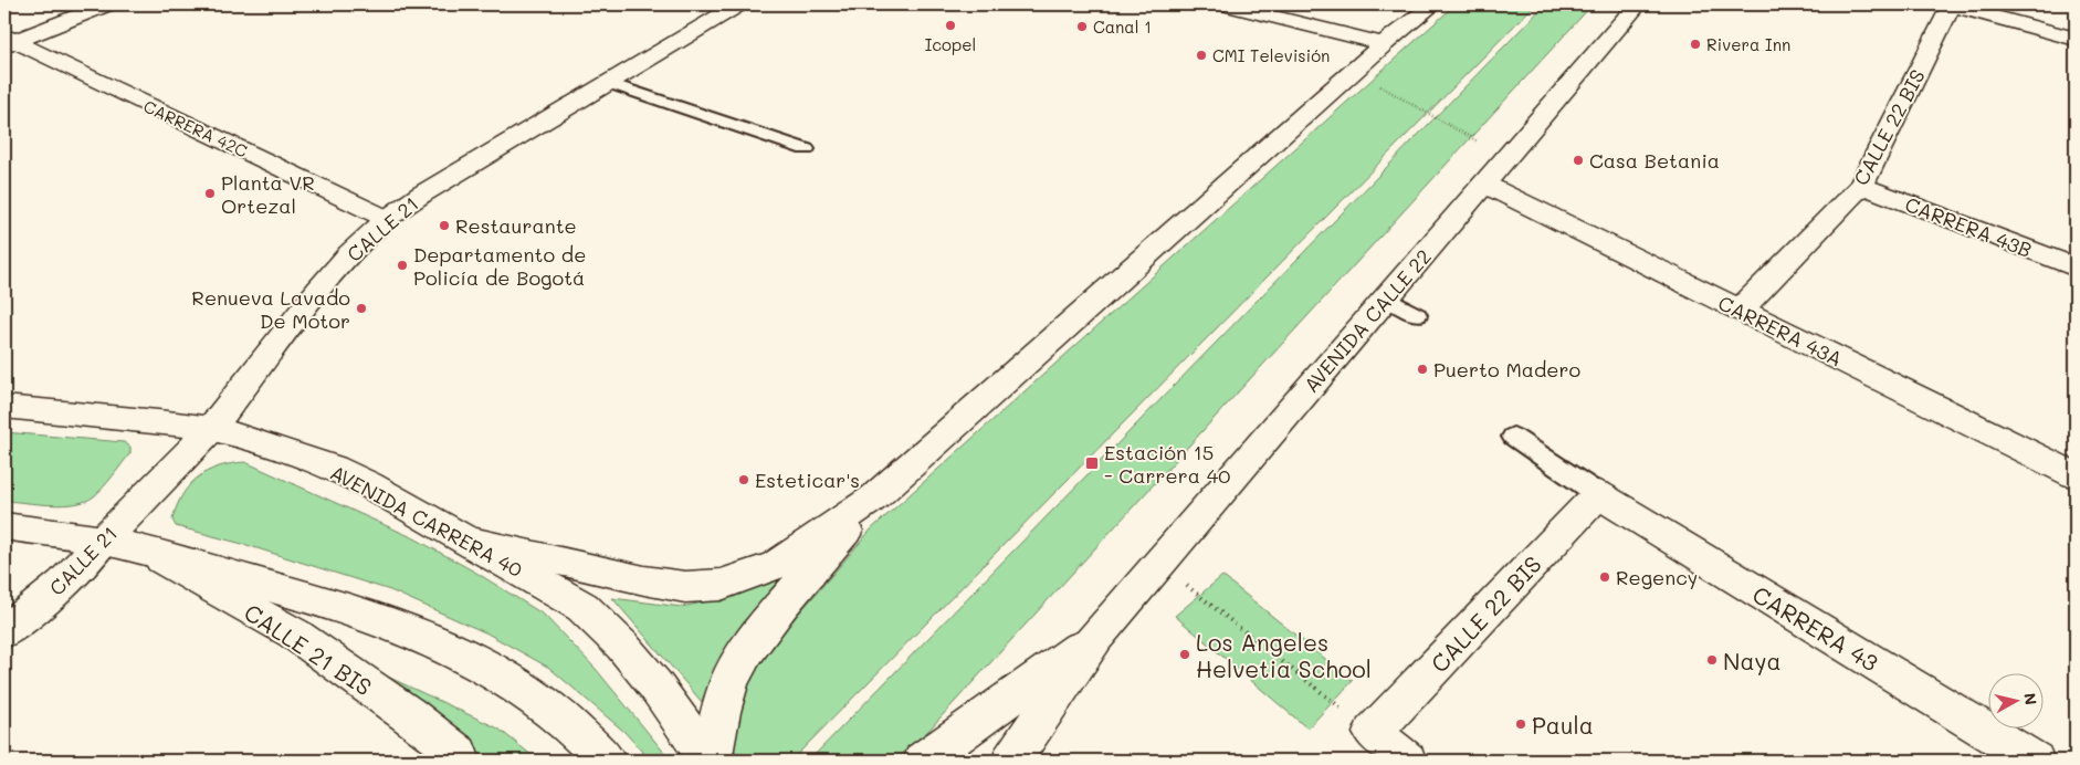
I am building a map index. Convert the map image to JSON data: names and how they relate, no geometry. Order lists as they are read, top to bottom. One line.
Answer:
{"streets":{"street":["CALLE 22 BIS","CARRERA 42C","CARRERA 43B","CALLE 21","AVENIDA CALLE 22","CARRERA 43A","AVENIDA CARRERA 40","CARRERA 43","CALLE 21 BIS"]},"crossings":[["CALLE 22 BIS","CARRERA 43B"],["CALLE 22 BIS","CARRERA 43A"],["CALLE 22 BIS","CARRERA 43"],["CARRERA 42C","CALLE 21"],["CALLE 21","AVENIDA CARRERA 40"],["AVENIDA CALLE 22","CARRERA 43A"]],"places":{"other":["Icopel","Canal 1","Rivera Inn","CMI Televisión","Casa Betania","Planta VR Ortezal","Restaurante","Departamento de Policía de Bogotá","Renueva Lavado De Motor","Puerto Madero","Esteticar's","Regency","Los Angeles Helvetia School","Naya","Paula"],"transit":["Estación 15 - Carrera 40"]},"north":"right"}
